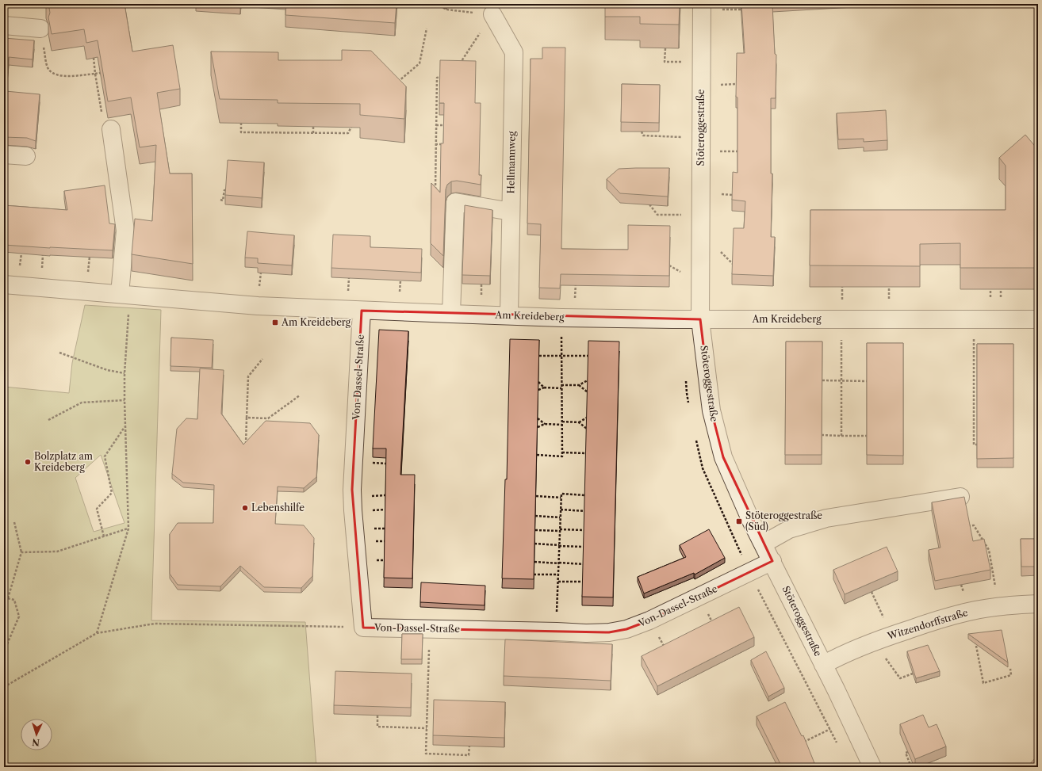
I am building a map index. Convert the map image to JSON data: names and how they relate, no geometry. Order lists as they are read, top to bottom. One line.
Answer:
{"streets":{"street":["Stöteroggestraße","Hellmannweg","Am Kreideberg","Von-Dassel-Straße","Witzendorffstraße"]},"crossings":[["Stöteroggestraße","Am Kreideberg"],["Stöteroggestraße","Von-Dassel-Straße"],["Stöteroggestraße","Witzendorffstraße"],["Hellmannweg","Am Kreideberg"],["Am Kreideberg","Von-Dassel-Straße"]],"places":{"transit":["Am Kreideberg","Stöteroggestraße (Süd)"],"other":["Bolzplatz am Kreideberg","Lebenshilfe"]},"north":"bottom"}
